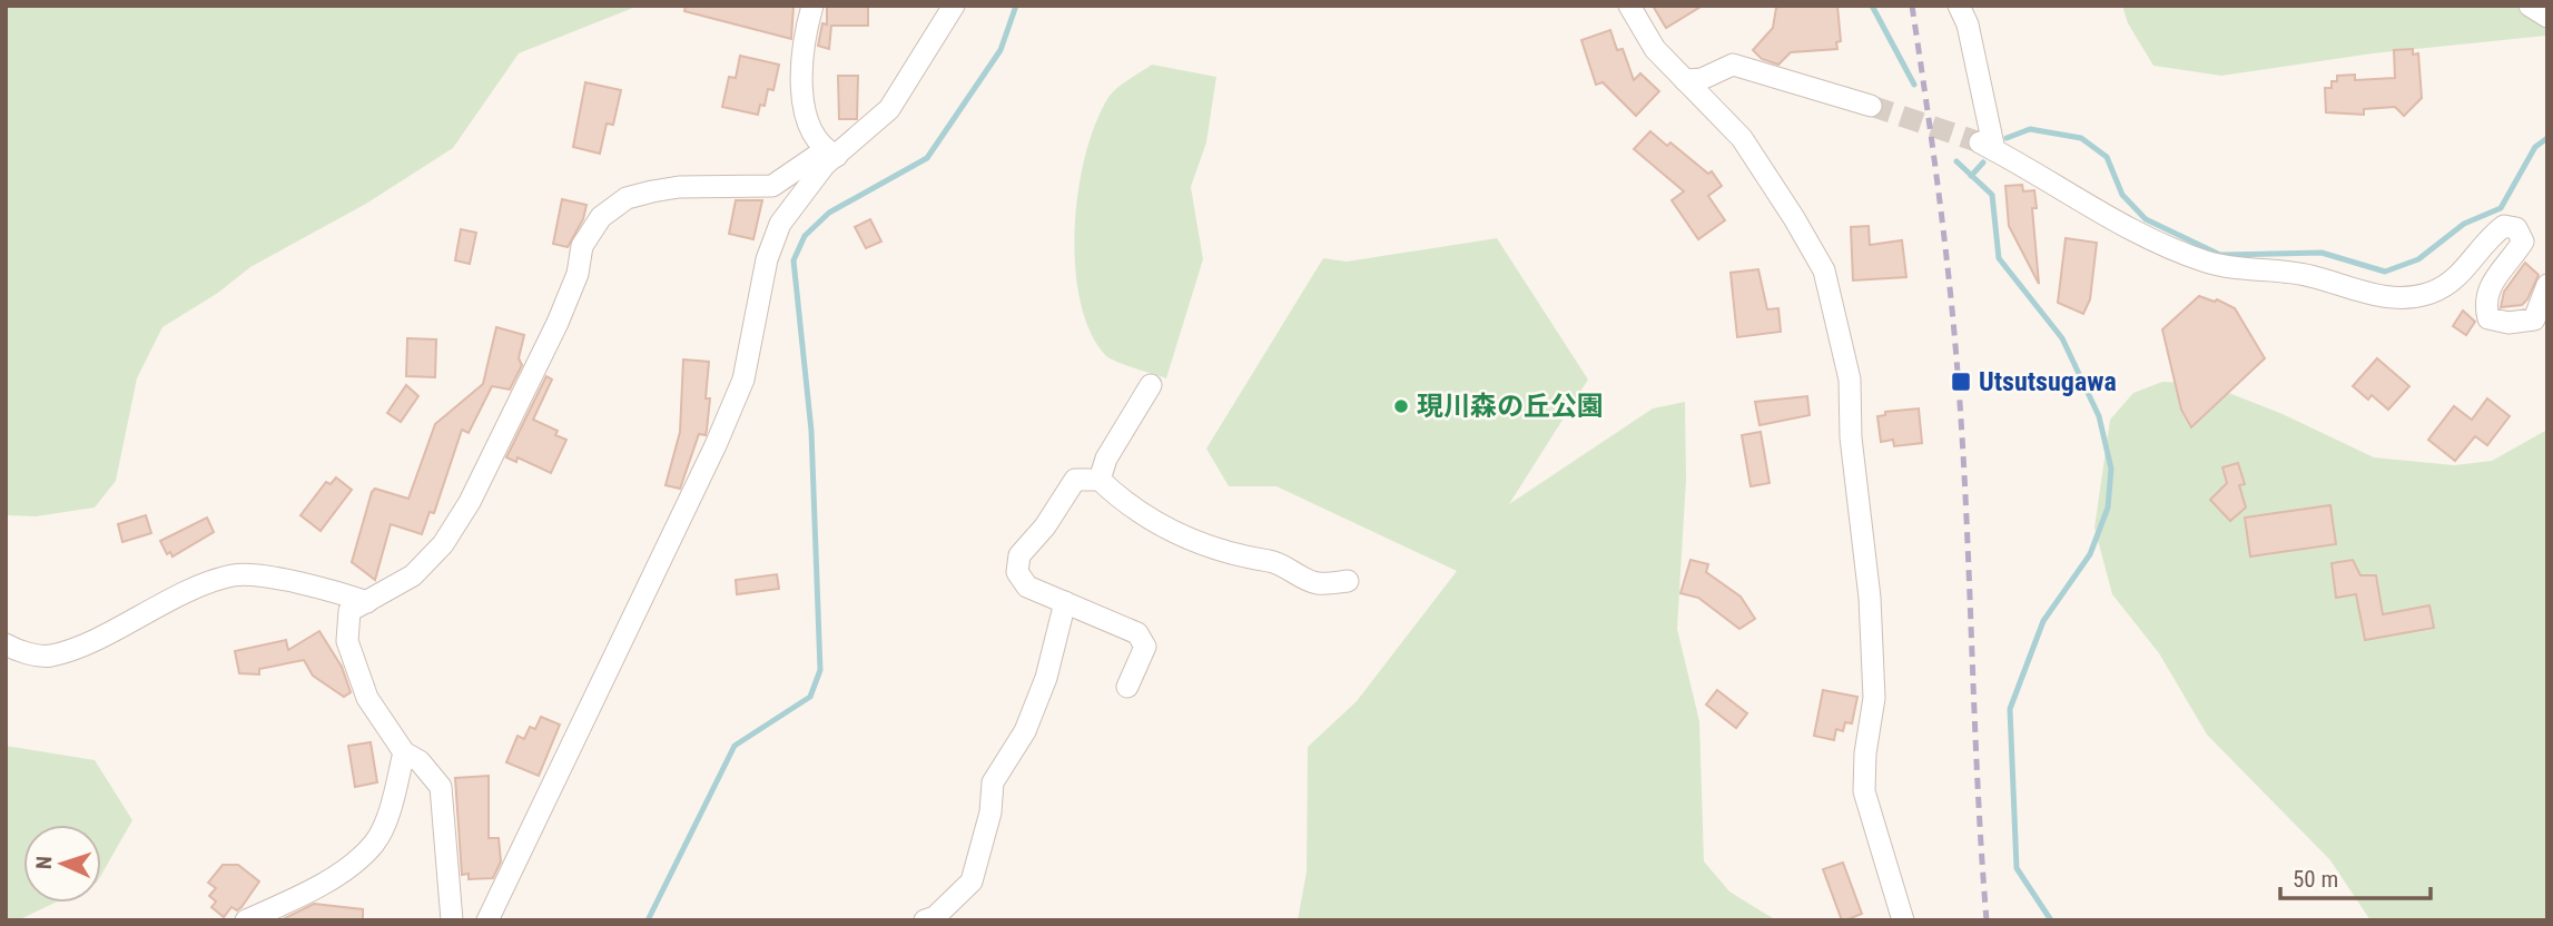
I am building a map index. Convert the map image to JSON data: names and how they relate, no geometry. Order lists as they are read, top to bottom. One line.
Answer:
{"places":{"transit":["Utsutsugawa"],"other":["現川森の丘公園"]},"scale_bar":"50 m","north":"left"}
